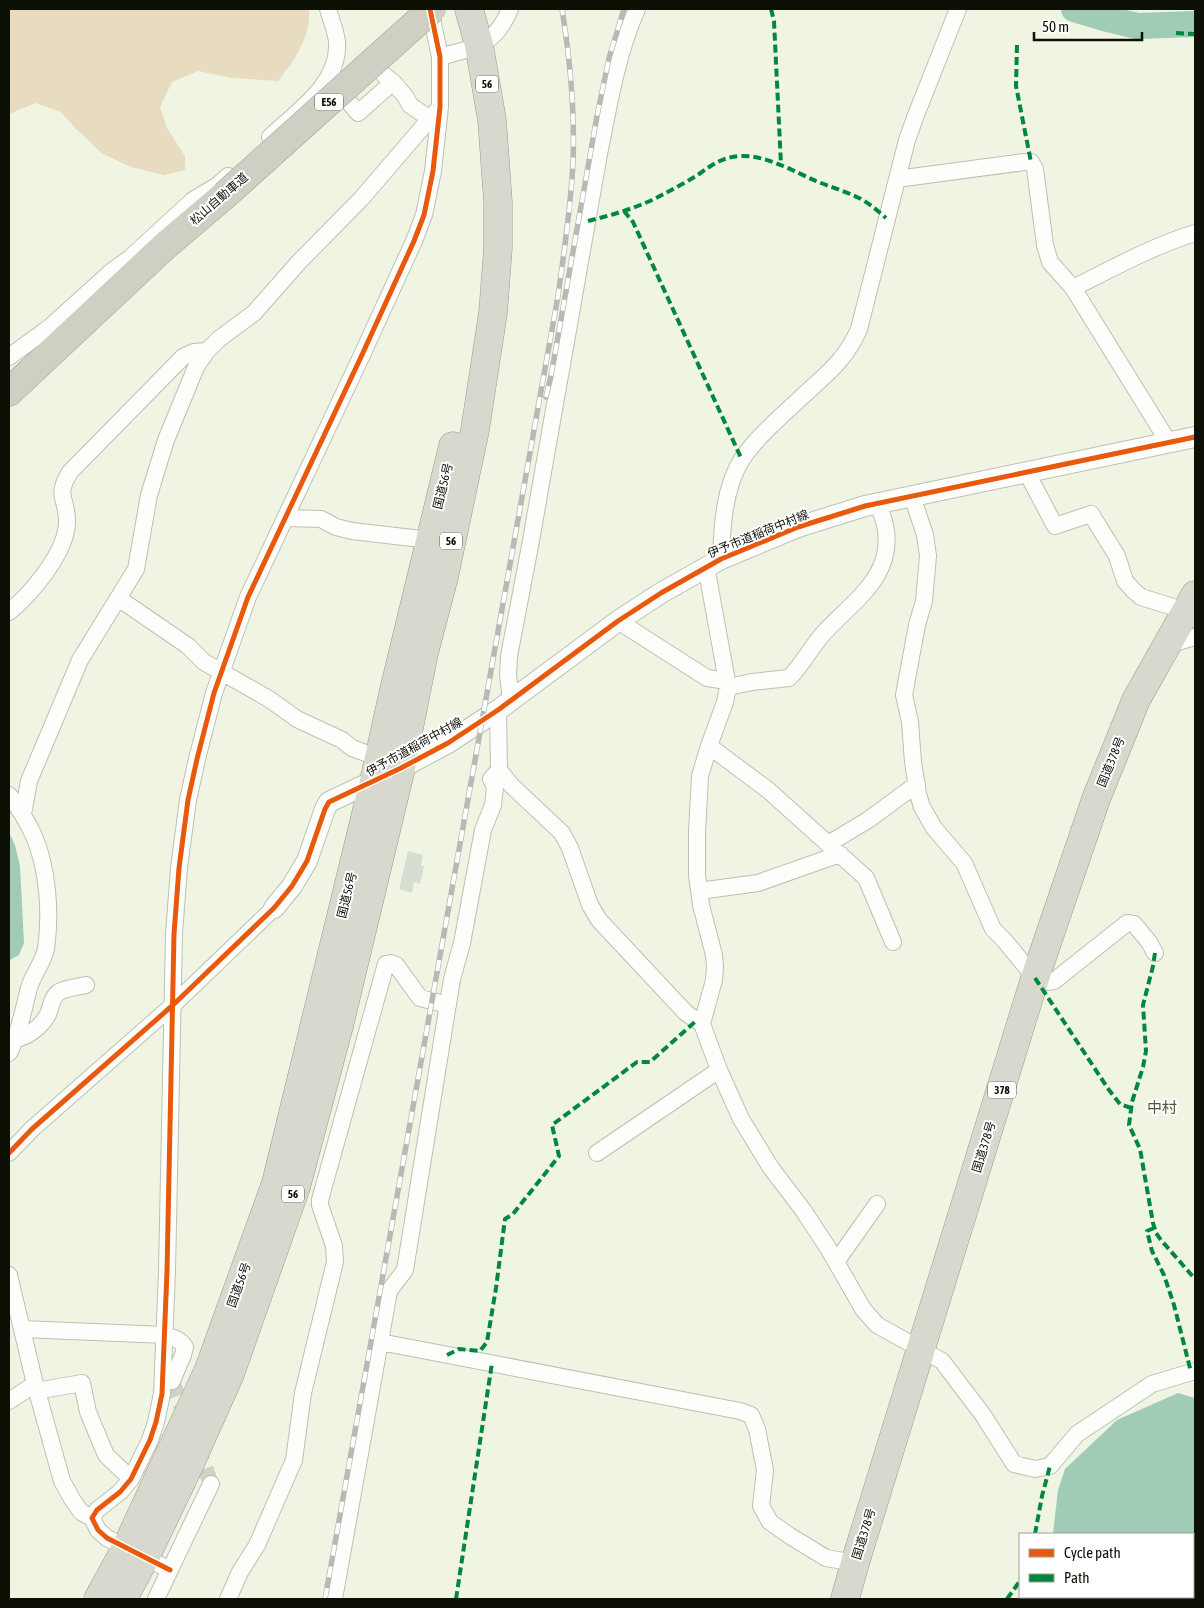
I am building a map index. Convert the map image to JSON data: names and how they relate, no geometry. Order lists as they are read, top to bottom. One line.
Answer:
{"streets":{"highway":["56","E56","松山自動車道","国道56号","国道378号","378"],"street":["伊予市道稲荷中村線"]},"crossings":[["国道56号","伊予市道稲荷中村線"]],"districts":["中村"],"legend":["Cycle path","Path"],"scale_bar":"50 m"}
